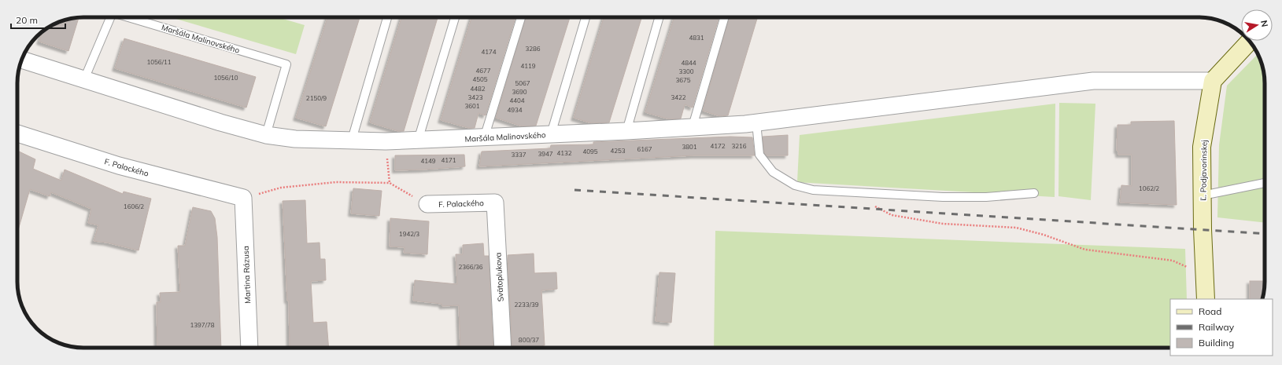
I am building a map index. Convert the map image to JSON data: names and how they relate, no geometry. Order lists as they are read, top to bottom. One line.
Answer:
{"streets":{"street":["Maršála Malinovského","F. Palackého","Ľ. Podjavorinskej","Martina Rázusa","Svätoplukova"]},"crossings":[["Maršála Malinovského","Ľ. Podjavorinskej"],["F. Palackého","Martina Rázusa"],["F. Palackého","Svätoplukova"]],"house_numbers":["4831","3286","4174","1056/11","4844","4119","4677","3300","1056/10","4505","3675","5067","4482","3690","3423","3422","2150/9","4404","3601","4934","4172","3216","3801","6167","4253","4095","4132","3947","3337","4171","4149","1062/2","1606/2","1942/3","2366/36","2233/39","1397/78","800/37"],"legend":["Road","Railway","Building"],"scale_bar":"20 m","north":"right"}
